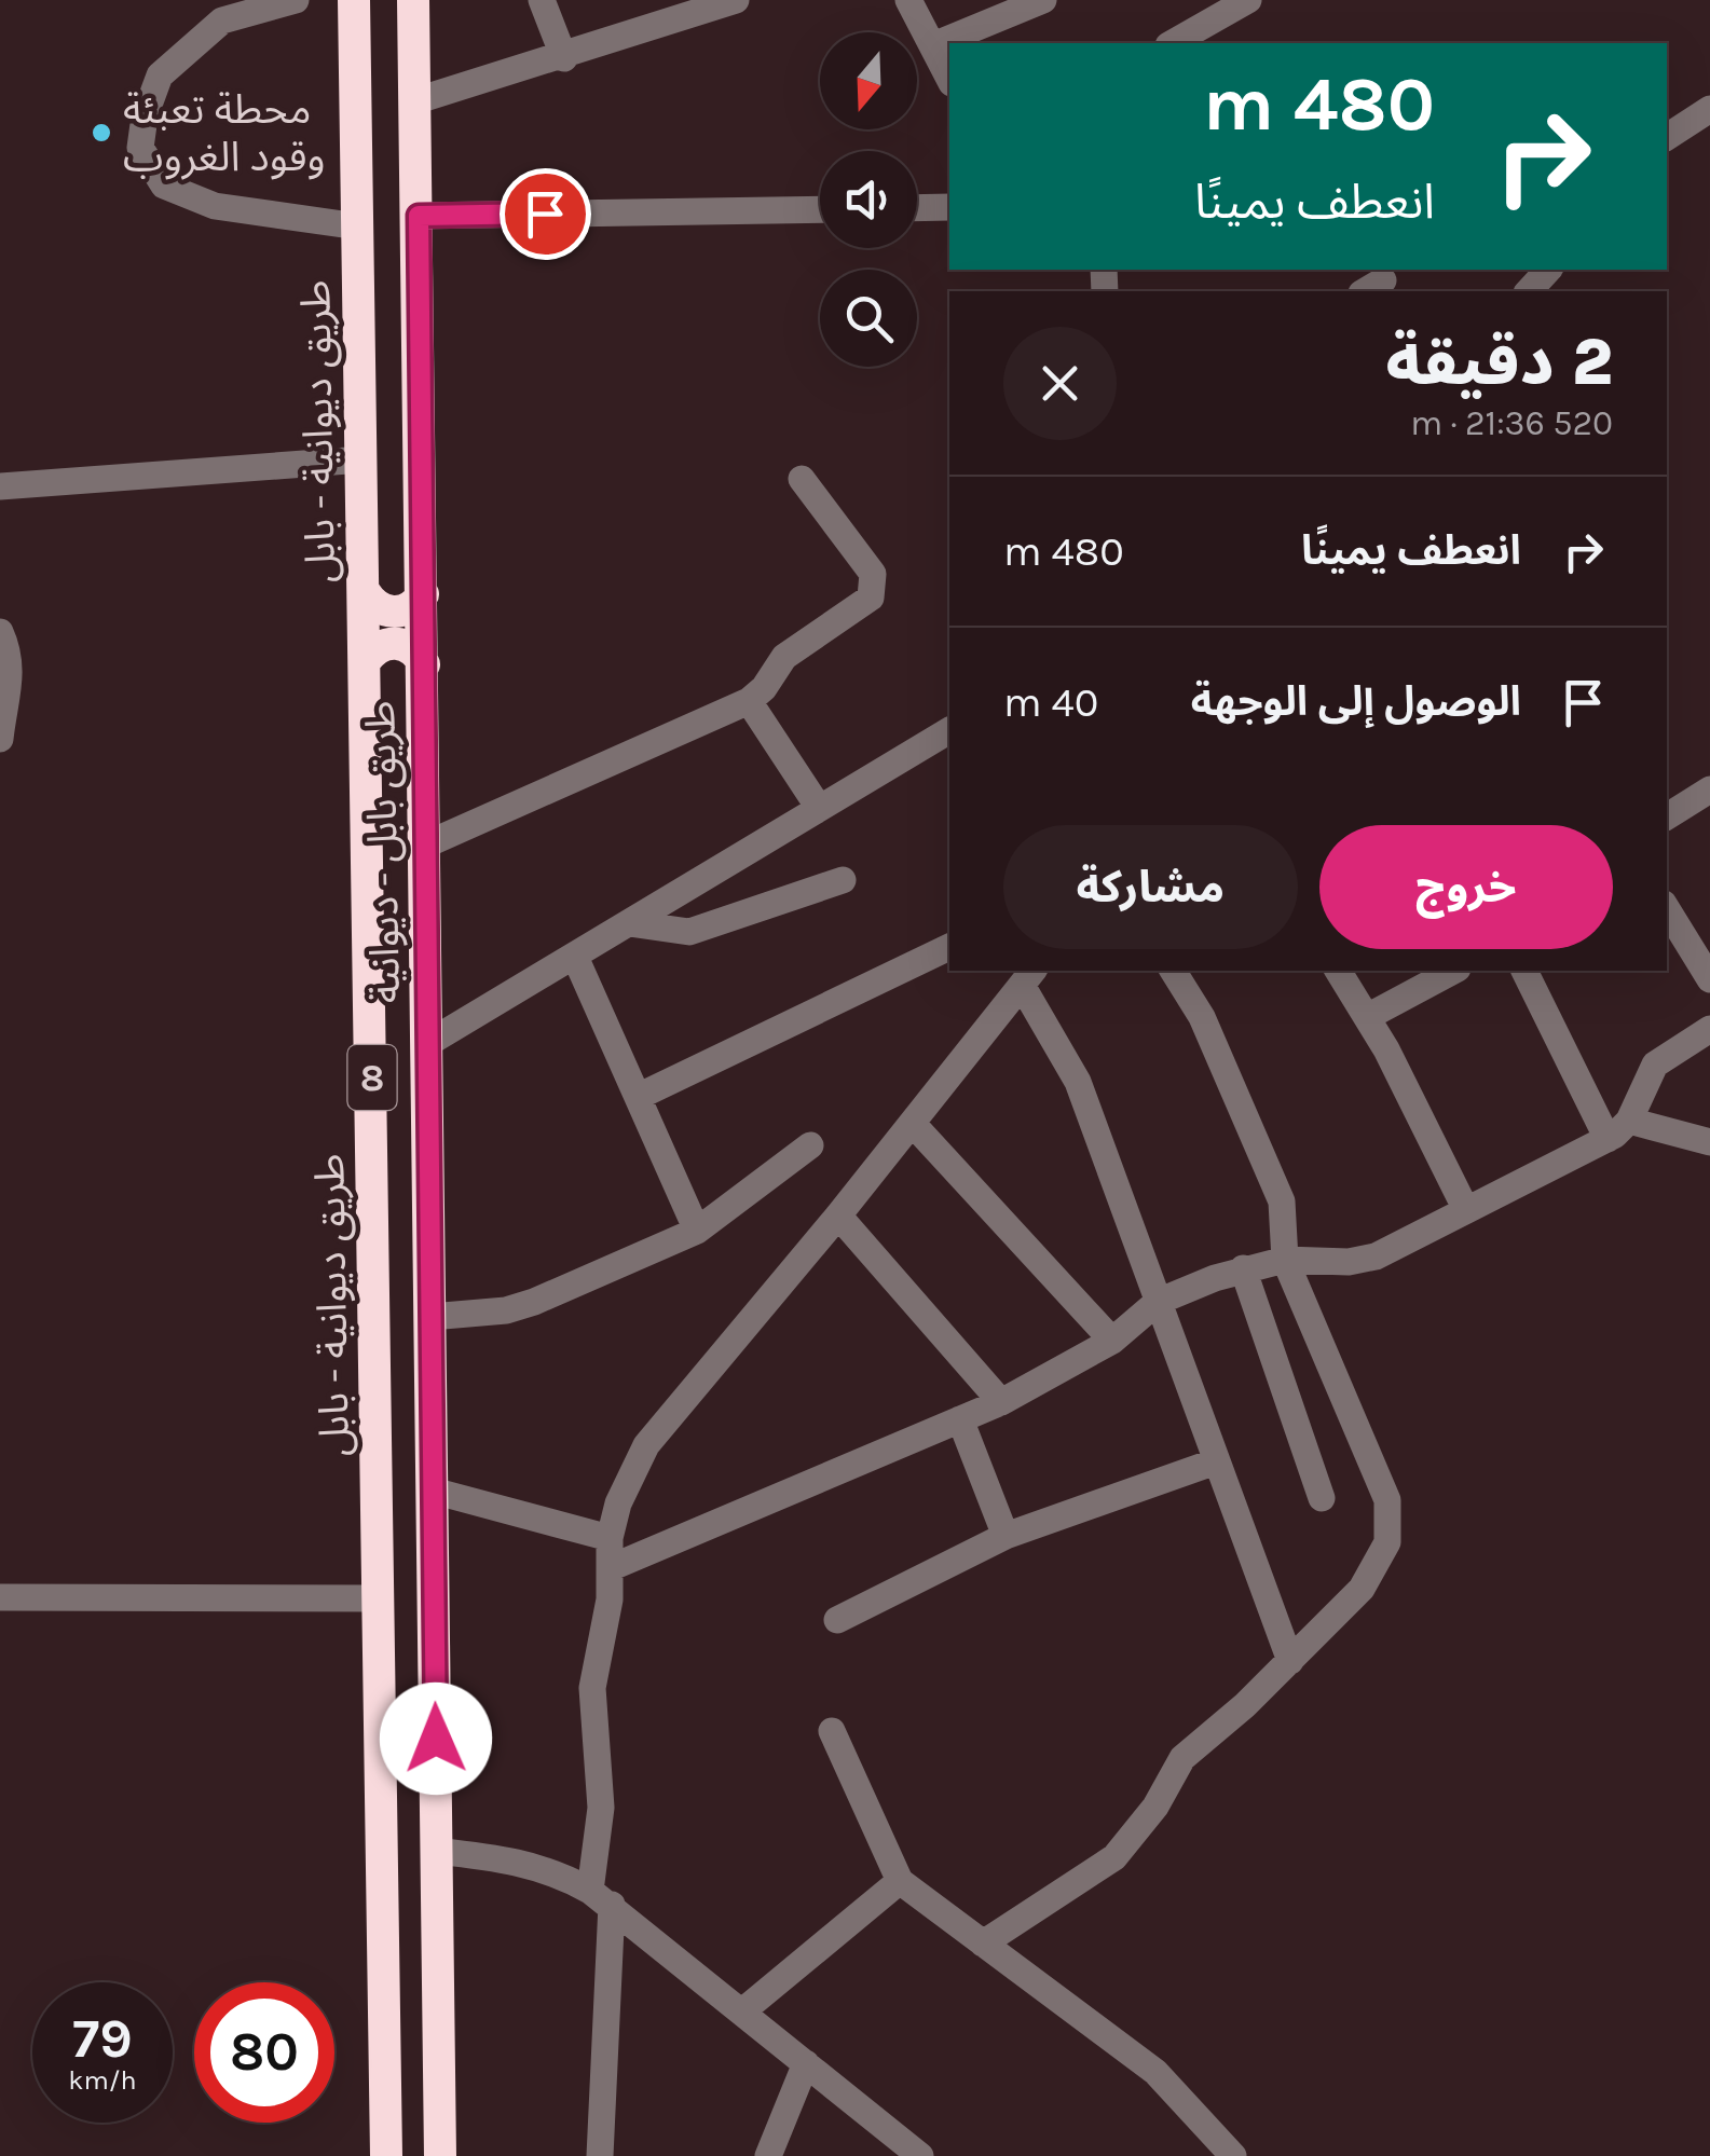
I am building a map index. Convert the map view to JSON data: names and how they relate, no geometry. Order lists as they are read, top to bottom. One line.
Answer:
{"streets":{"highway":["طريق ديوانية - بابل","طريق بابل - ديوانية","8"]},"places":["محطة تعبئة وقود الغروب"],"north":"bottom","page":{"turn":["480 m","انعطف يمينًا"],"heading":["2 دقيقة","520 m · 21:36"],"list":[{"name":"انعطف يمينًا","value":"480 m"},{"name":"الوصول إلى الوجهة","value":"40 m"}],"buttons":["خروج","مشاركة"],"speed":"79 km/h","limit":"80"}}
